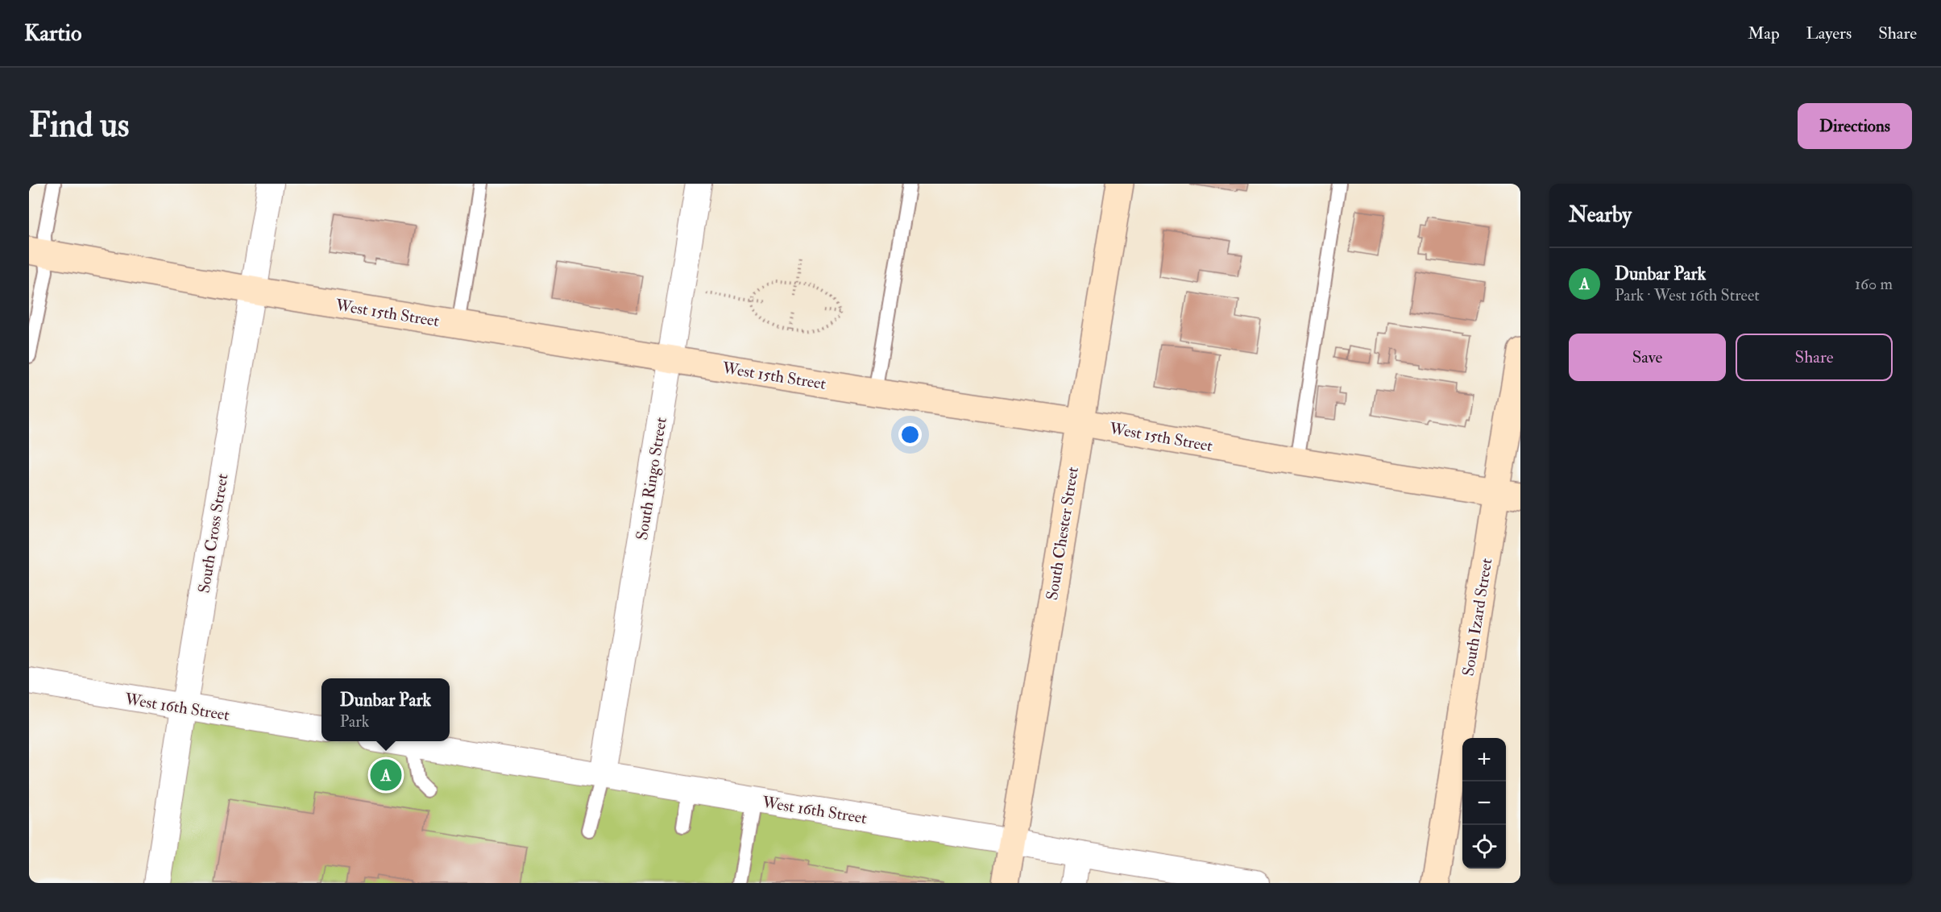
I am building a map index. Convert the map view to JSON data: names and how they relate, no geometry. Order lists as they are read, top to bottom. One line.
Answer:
{"streets":{"street":["West 15th Street","South Ringo Street","South Cross Street","South Chester Street","South Izard Street","West 16th Street"]},"crossings":[["West 15th Street","South Ringo Street"],["West 15th Street","South Cross Street"],["West 15th Street","South Chester Street"],["West 15th Street","South Izard Street"],["South Ringo Street","West 16th Street"],["South Cross Street","West 16th Street"],["South Chester Street","West 16th Street"]],"page":{"header":"Kartio","nav":["Map","Layers","Share"],"buttons":["Directions",["Save","Share"]],"title":"Find us","heading":"Nearby","list":[{"mark":"A","name":"Dunbar Park","note":"Park · West 16th Street","value":"160 m"}],"popup":["Dunbar Park","Park"],"map_buttons":["+","−"],"pins":"A"}}
